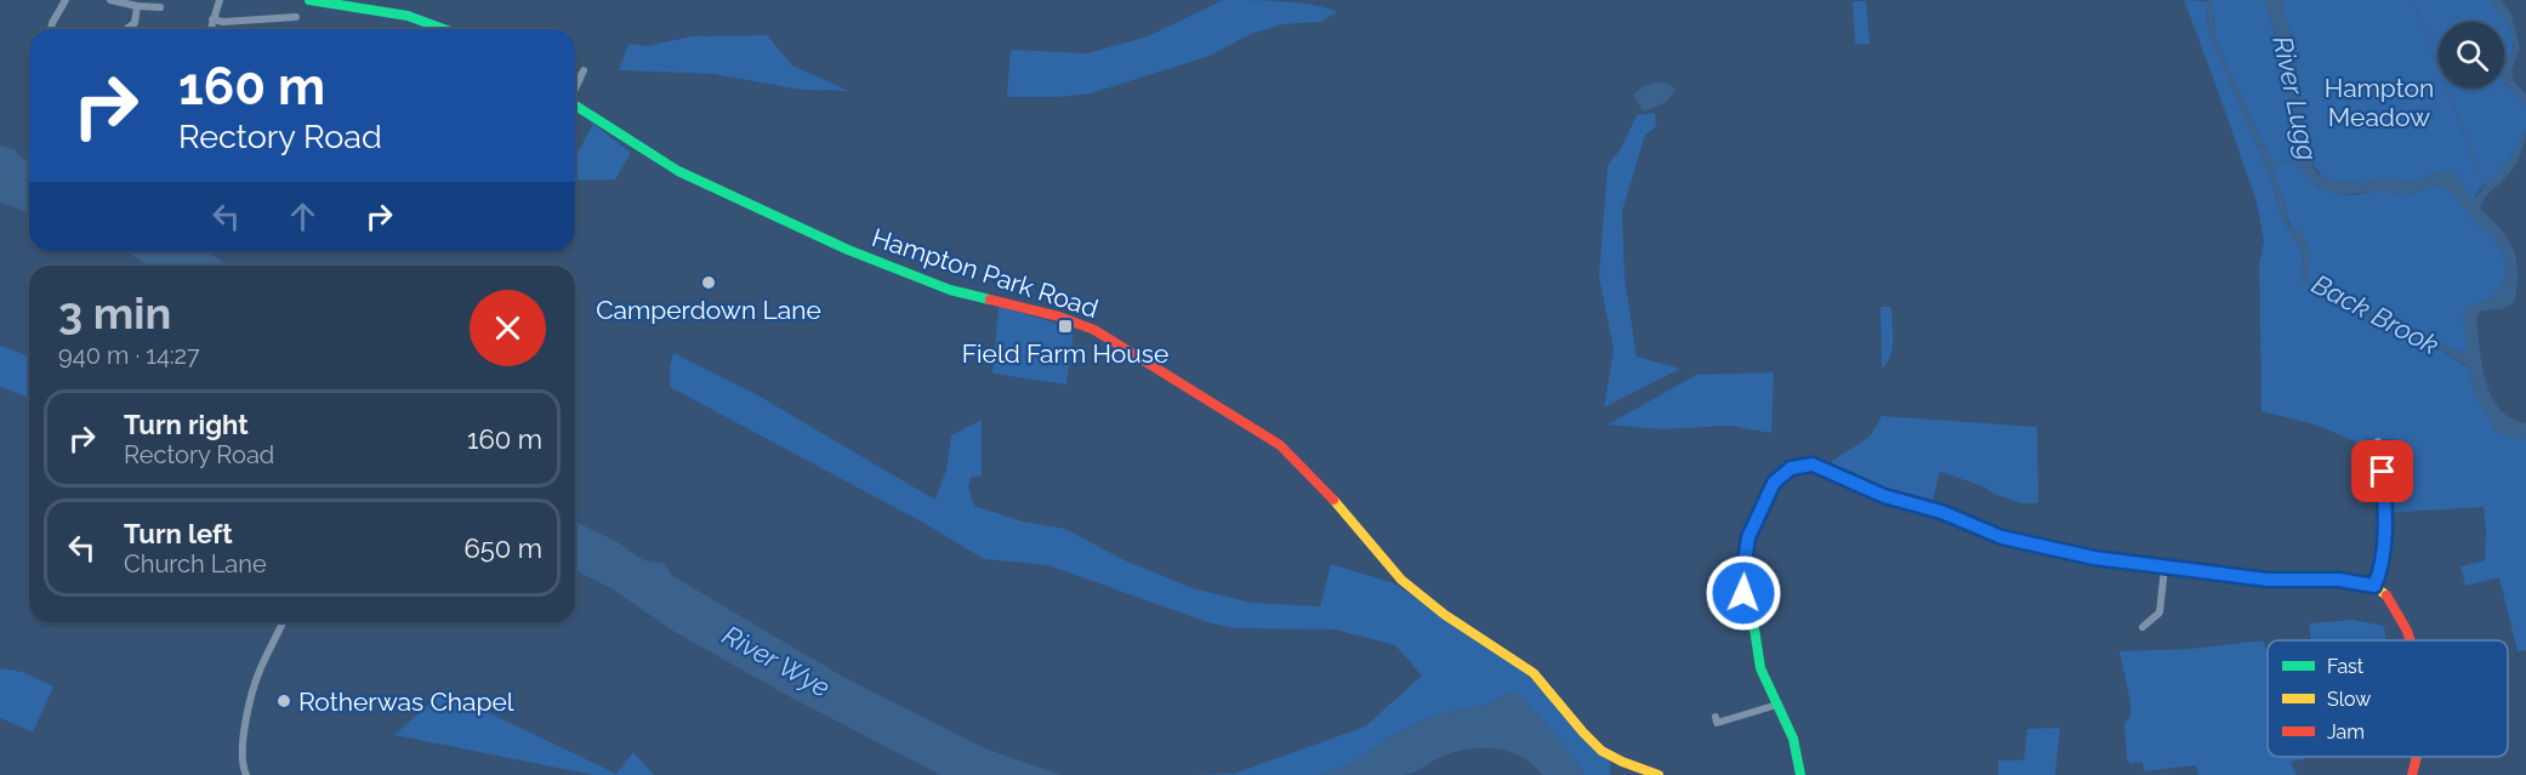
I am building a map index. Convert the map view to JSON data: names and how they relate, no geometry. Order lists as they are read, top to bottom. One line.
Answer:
{"streets":{"main road":["Hampton Park Road"]},"water":["River Lugg","Back Brook","River Wye"],"parks":["Hampton Meadow"],"places":{"other":["Camperdown Lane","Rotherwas Chapel"],"transit":["Field Farm House"]},"legend":["Fast","Slow","Jam"],"page":{"turn":["160 m","Rectory Road"],"heading":["3 min","940 m · 14:27"],"list":[{"name":"Turn right","note":"Rectory Road","value":"160 m"},{"name":"Turn left","note":"Church Lane","value":"650 m"}]}}
